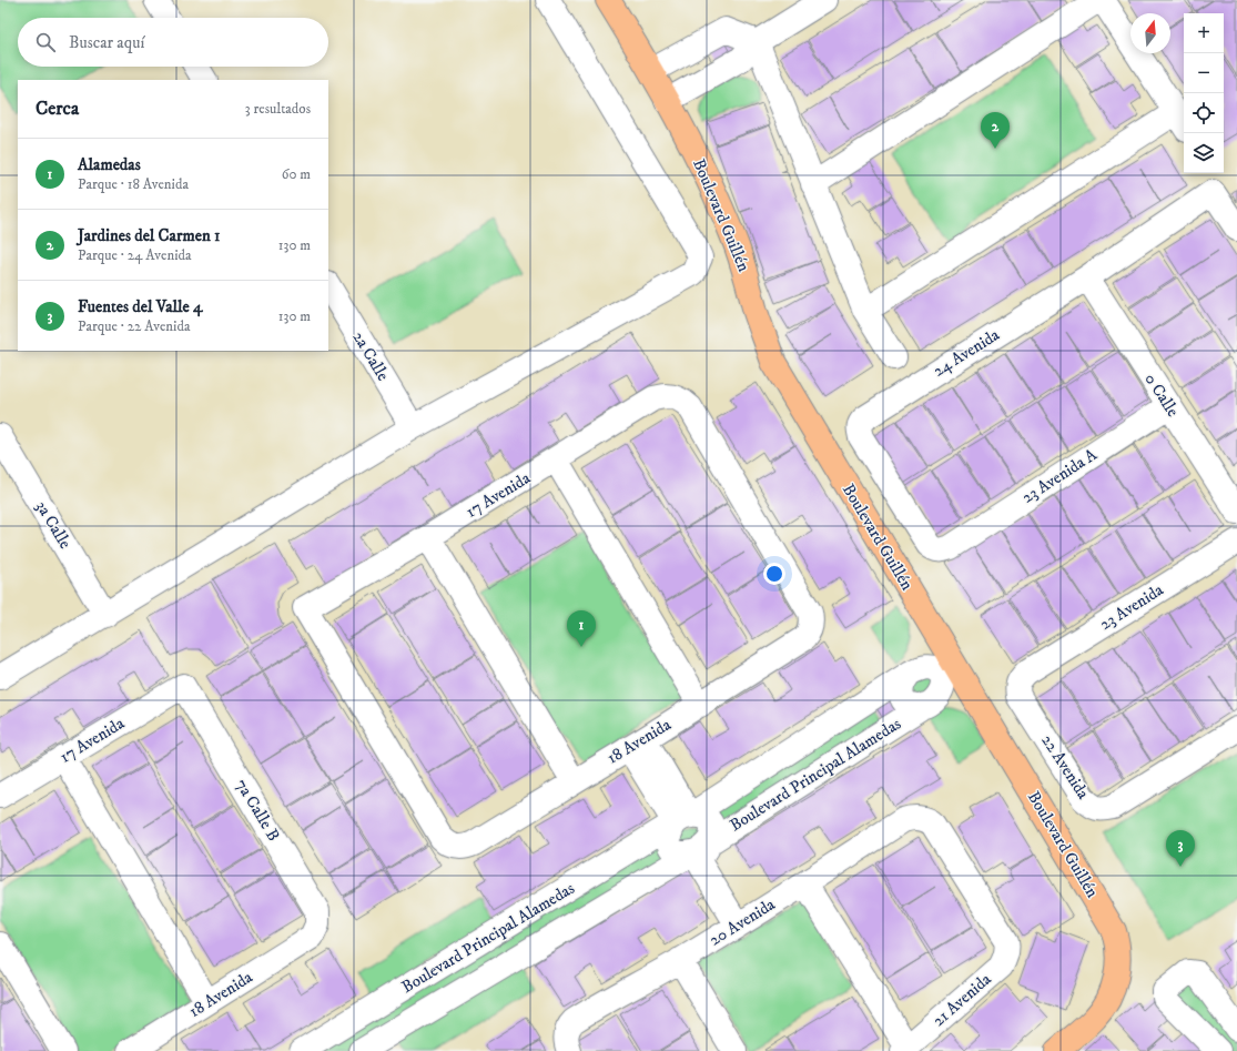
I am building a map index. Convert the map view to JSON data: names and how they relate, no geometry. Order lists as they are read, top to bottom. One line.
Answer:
{"streets":{"main road":["Boulevard Guillén"],"street":["24 Avenida","2a Calle","0 Calle","23 Avenida A","17 Avenida","3a Calle","23 Avenida","18 Avenida","22 Avenida","Boulevard Principal Alamedas","7a Calle B","20 Avenida","21 Avenida"]},"crossings":[["24 Avenida","0 Calle"],["24 Avenida","23 Avenida A"],["0 Calle","23 Avenida A"],["17 Avenida","18 Avenida"],["17 Avenida","7a Calle B"],["23 Avenida","22 Avenida"],["18 Avenida","7a Calle B"],["20 Avenida","21 Avenida"]],"north":"top","page":{"map_buttons":["+","−"],"search":"Buscar aquí","heading":["Cerca","3 resultados"],"pins":["2","1","3"],"list":[{"mark":"1","name":"Alamedas","note":"Parque · 18 Avenida","value":"60 m"},{"mark":"2","name":"Jardines del Carmen 1","note":"Parque · 24 Avenida","value":"130 m"},{"mark":"3","name":"Fuentes del Valle 4","note":"Parque · 22 Avenida","value":"130 m"}]}}
